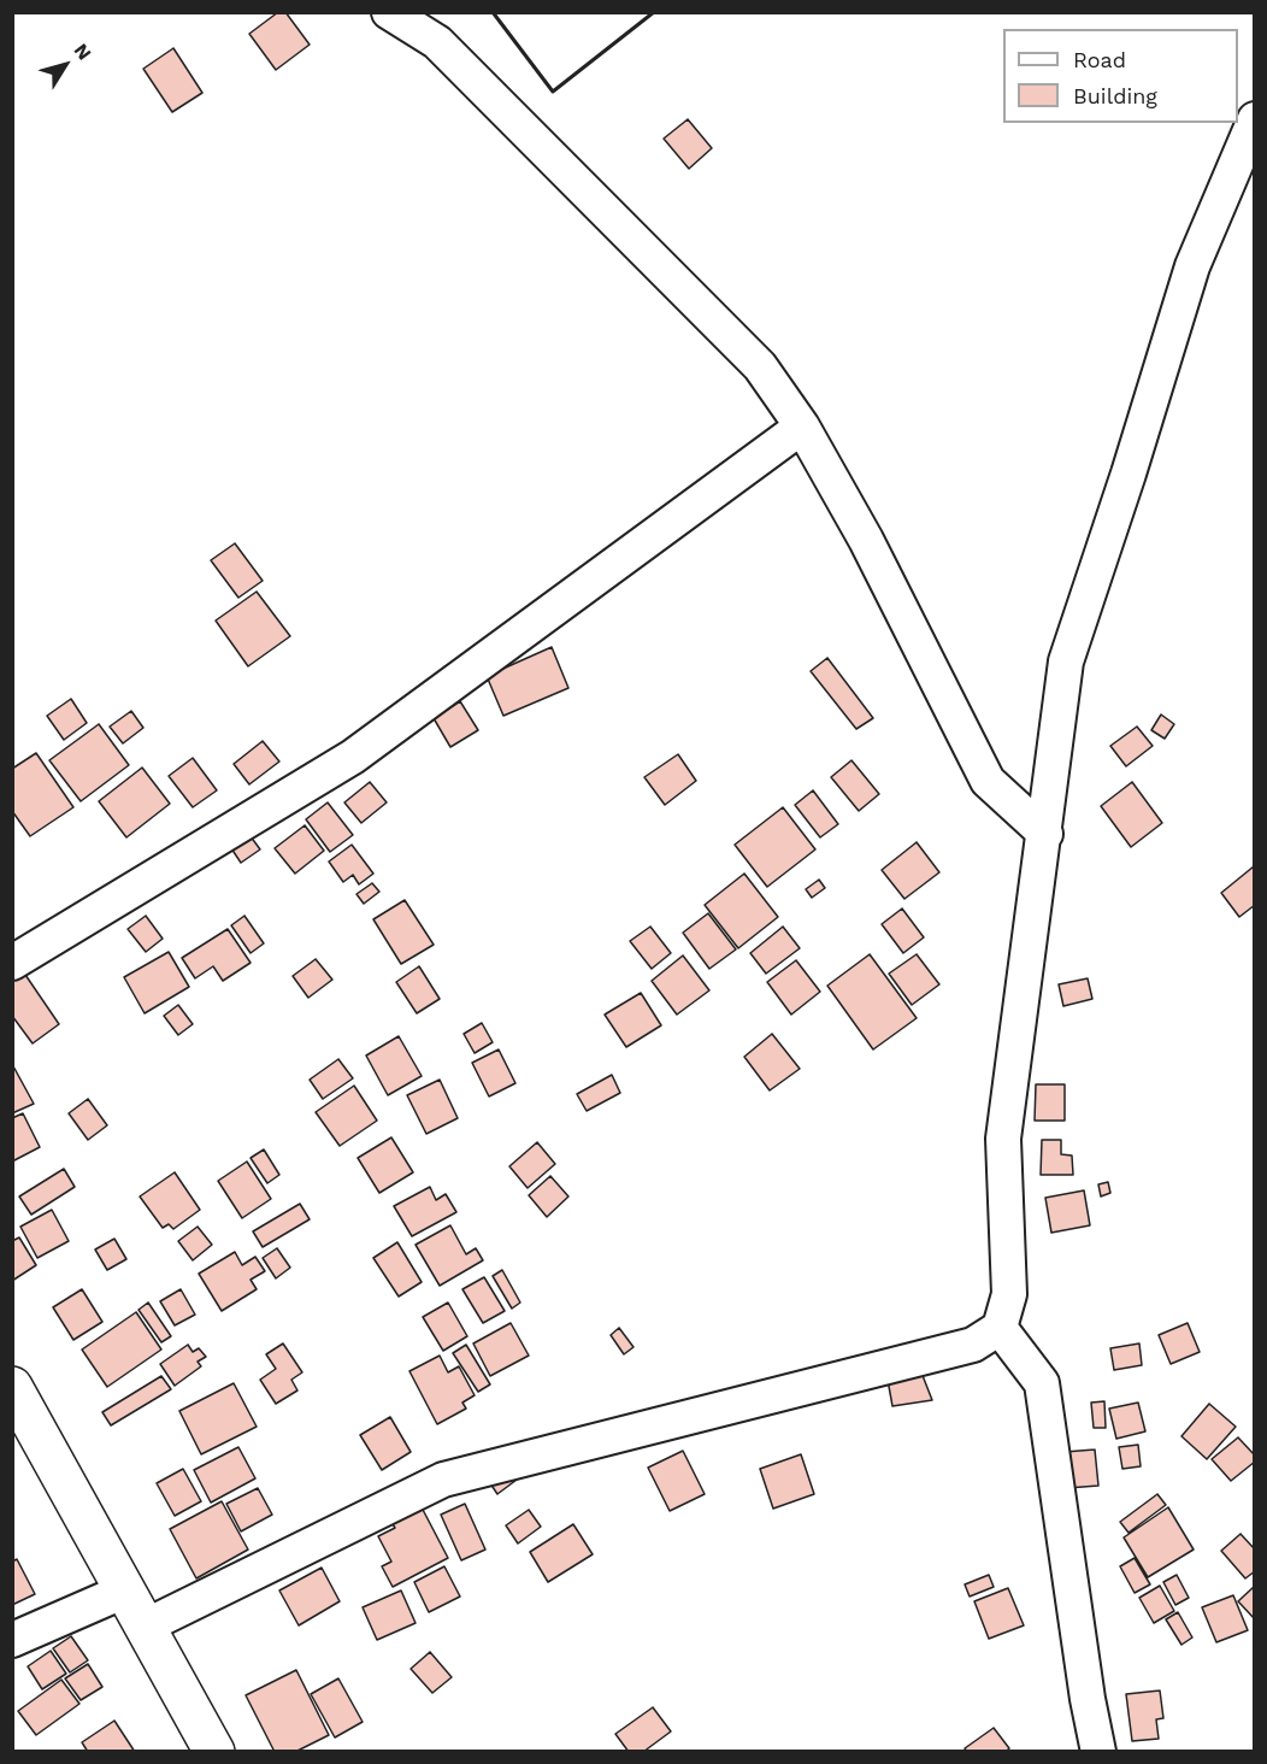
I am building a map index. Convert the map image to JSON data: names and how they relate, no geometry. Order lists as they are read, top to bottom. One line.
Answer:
{"legend":["Road","Building"],"north":"top right"}
